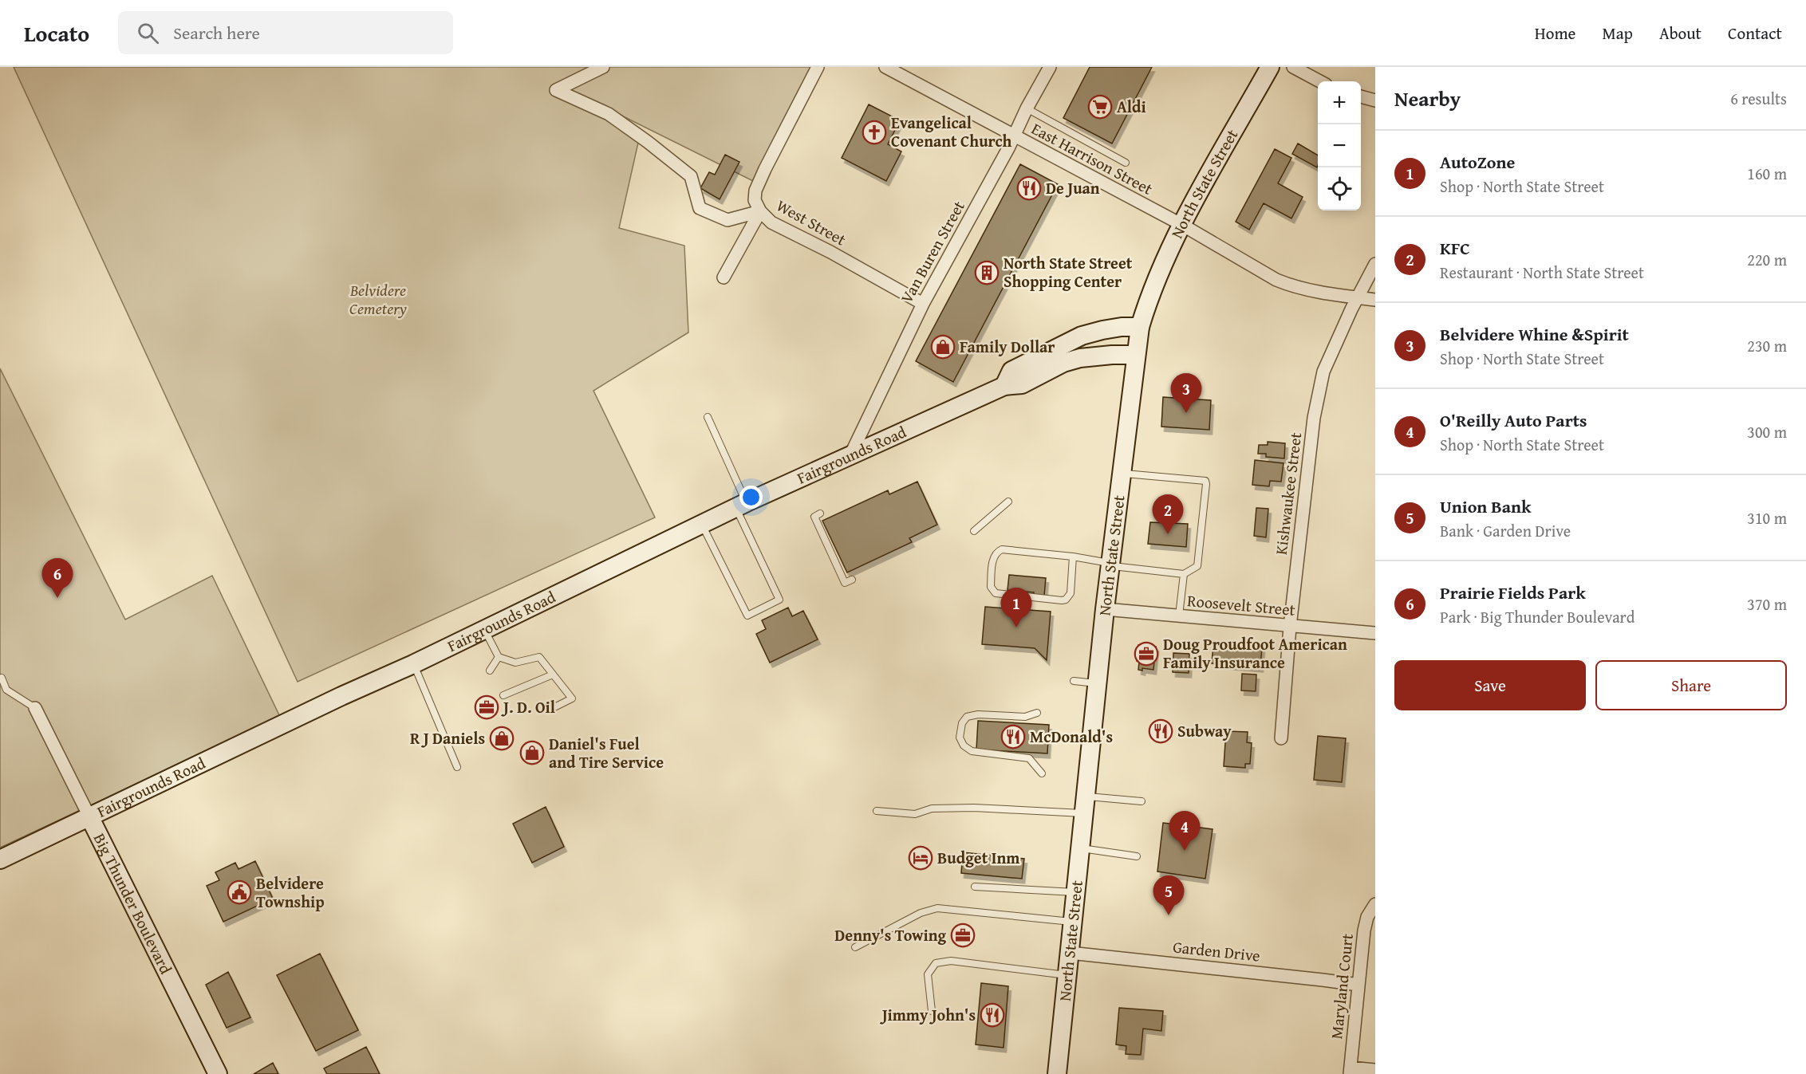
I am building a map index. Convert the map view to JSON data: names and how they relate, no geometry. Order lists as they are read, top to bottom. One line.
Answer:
{"streets":{"main road":["North State Street","Fairgrounds Road","Big Thunder Boulevard"],"street":["East Harrison Street","West Street","Van Buren Street","Kishwaukee Street","Roosevelt Street","Garden Drive","Maryland Court"]},"crossings":[["East Harrison Street","North State Street"],["East Harrison Street","Van Buren Street"],["East Harrison Street","Kishwaukee Street"],["North State Street","Fairgrounds Road"],["North State Street","Roosevelt Street"],["North State Street","Garden Drive"],["West Street","Van Buren Street"],["Van Buren Street","Fairgrounds Road"],["Fairgrounds Road","Big Thunder Boulevard"],["Kishwaukee Street","Roosevelt Street"],["Garden Drive","Maryland Court"]],"parks":["Belvidere Cemetery"],"places":{"supermarket":["Aldi"],"church":["Evangelical Covenant Church"],"restaurant":["De Juan","Subway","McDonald's","Jimmy John's"],"building":["North State Street Shopping Center"],"shop":["Family Dollar","R J Daniels","Daniel's Fuel and Tire Service"],"office":["Doug Proudfoot American Family Insurance","J. D. Oil","Denny's Towing"],"hotel":["Budget Inm"],"public building":["Belvidere Township"]},"page":{"header":"Locato","search":"Search here","nav":["Home","Map","About","Contact"],"heading":["Nearby","6 results"],"map_buttons":["+","−"],"list":[{"mark":"1","name":"AutoZone","note":"Shop · North State Street","value":"160 m"},{"mark":"2","name":"KFC","note":"Restaurant · North State Street","value":"220 m"},{"mark":"3","name":"Belvidere Whine &Spirit","note":"Shop · North State Street","value":"230 m"},{"mark":"4","name":"O'Reilly Auto Parts","note":"Shop · North State Street","value":"300 m"},{"mark":"5","name":"Union Bank","note":"Bank · Garden Drive","value":"310 m"},{"mark":"6","name":"Prairie Fields Park","note":"Park · Big Thunder Boulevard","value":"370 m"}],"pins":["3","2","6","1","4","5"],"buttons":["Save","Share"]}}
